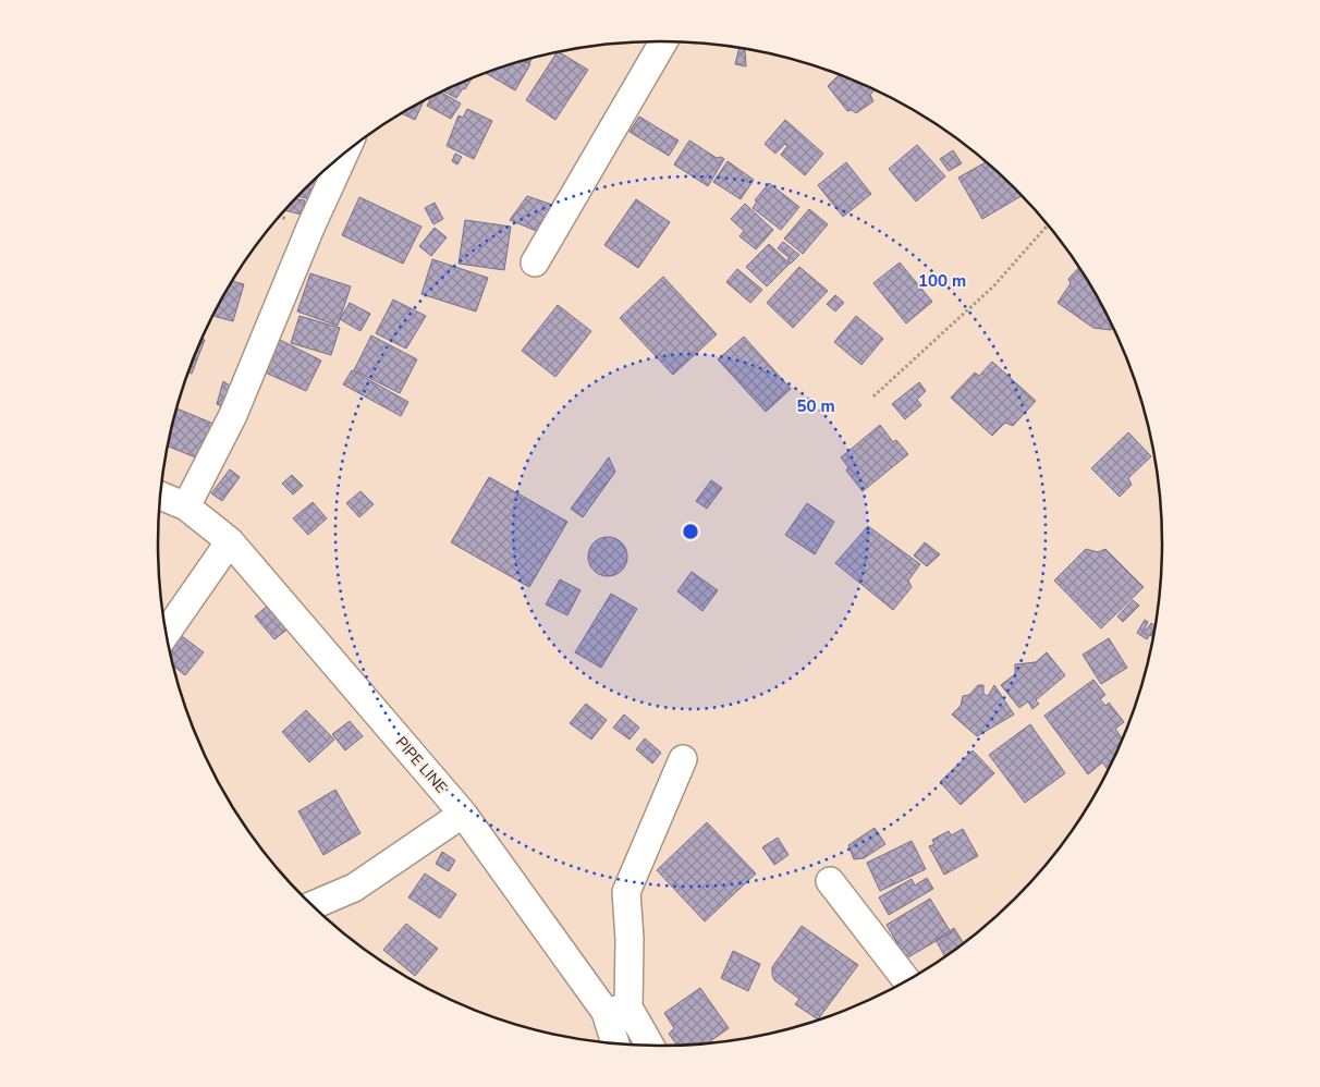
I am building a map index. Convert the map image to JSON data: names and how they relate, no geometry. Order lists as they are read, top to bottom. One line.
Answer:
{"streets":{"street":["PIPE LINE"]},"rings":["100 m","50 m"]}
